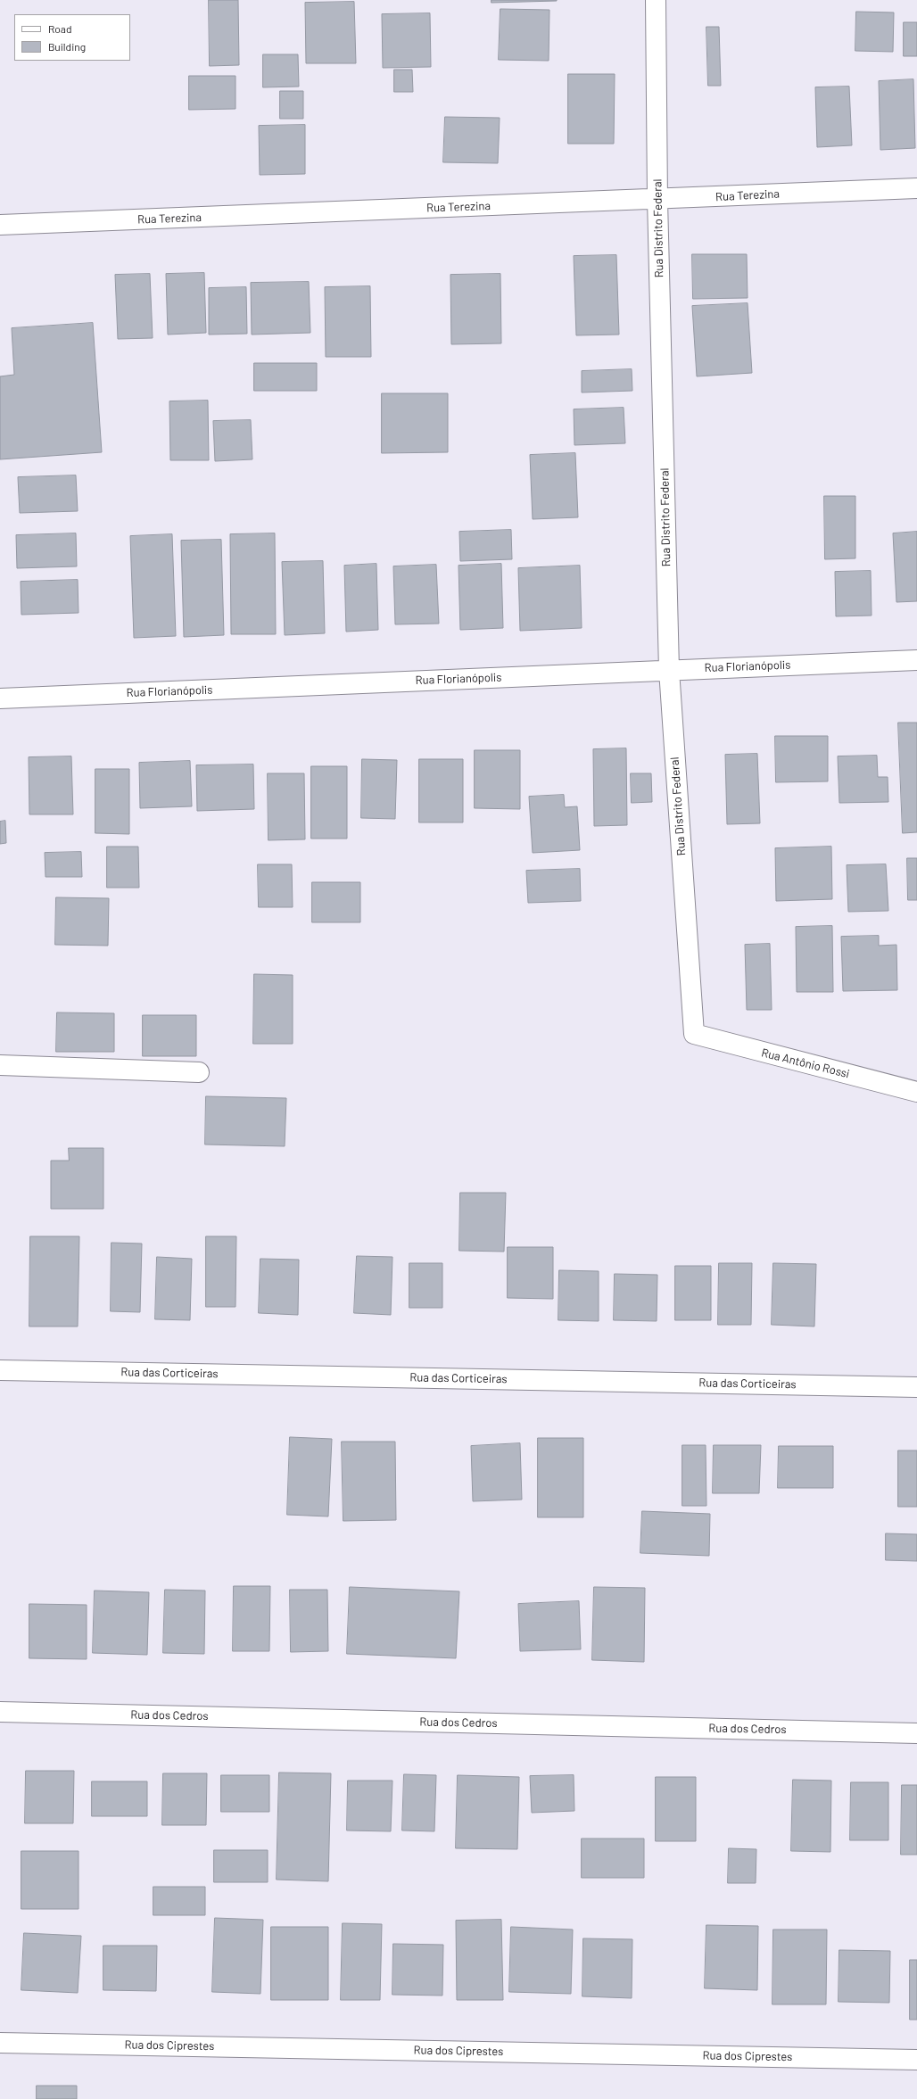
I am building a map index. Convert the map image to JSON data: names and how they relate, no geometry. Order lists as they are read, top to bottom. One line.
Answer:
{"streets":{"street":["Rua Terezina","Rua Distrito Federal","Rua Florianópolis","Rua Antônio Rossi","Rua das Corticeiras","Rua dos Cedros","Rua dos Ciprestes"]},"crossings":[["Rua Terezina","Rua Distrito Federal"],["Rua Distrito Federal","Rua Florianópolis"],["Rua Distrito Federal","Rua Antônio Rossi"]],"legend":["Road","Building"]}
